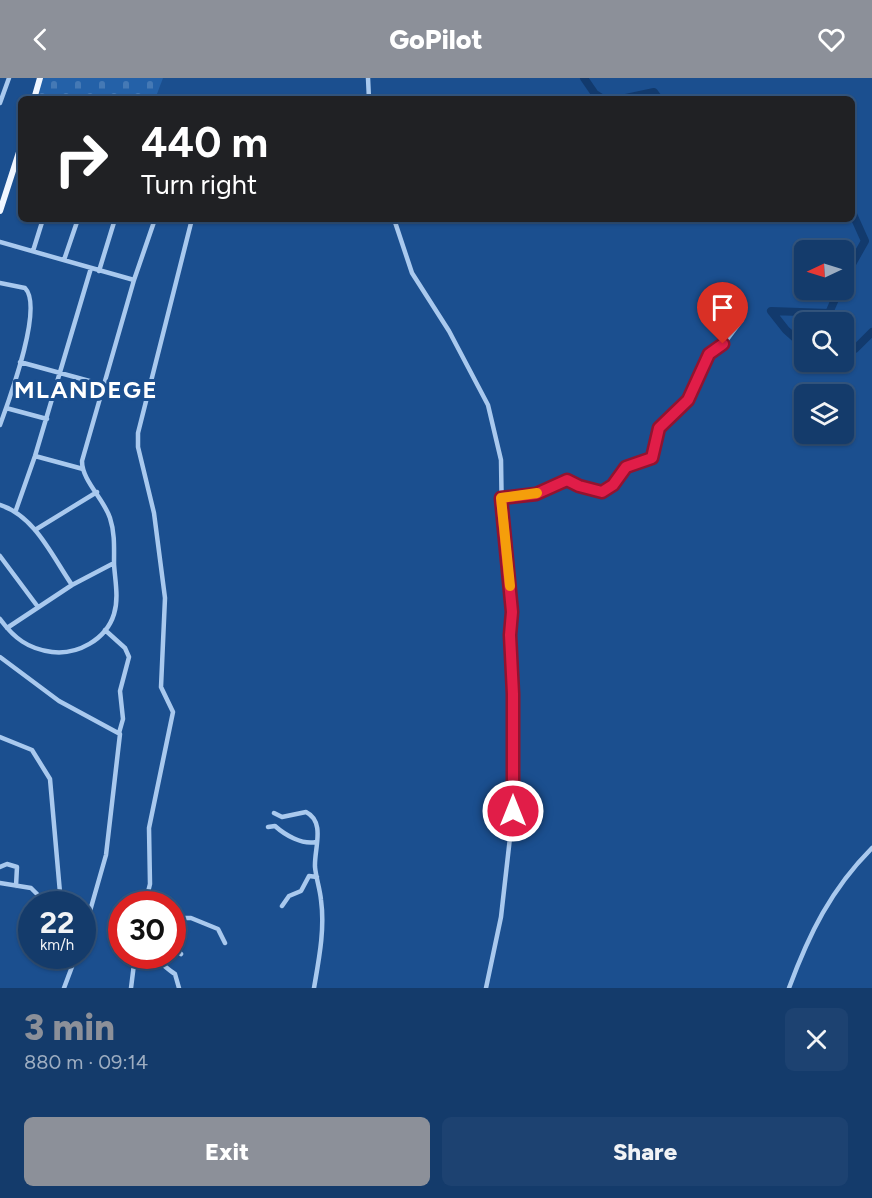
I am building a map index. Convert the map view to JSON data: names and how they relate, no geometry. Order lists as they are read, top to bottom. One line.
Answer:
{"districts":["MLANDEGE"],"north":"left","page":{"header":"GoPilot","turn":["440 m","Turn right"],"speed":"22 km/h","limit":"30","heading":["3 min","880 m · 09:14"],"buttons":["Exit","Share"]}}
